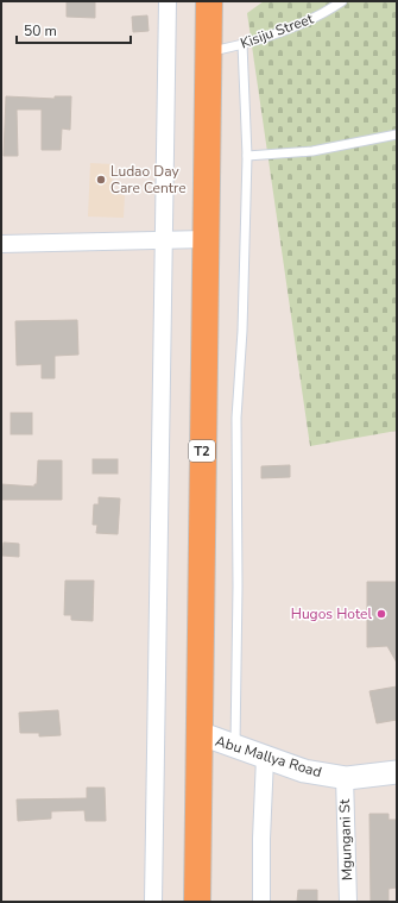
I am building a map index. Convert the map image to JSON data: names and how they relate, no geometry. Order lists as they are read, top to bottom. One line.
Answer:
{"streets":{"highway":["T2"],"main road":["Abu Mallya Road"],"street":["Mgungani St"],"lane":["Kisiju Street"]},"crossings":[["Kisiju Street","T2"],["T2","Abu Mallya Road"],["Abu Mallya Road","Mgungani St"]],"places":["Ludao Day Care Centre","Hugos Hotel"],"scale_bar":"50 m"}
